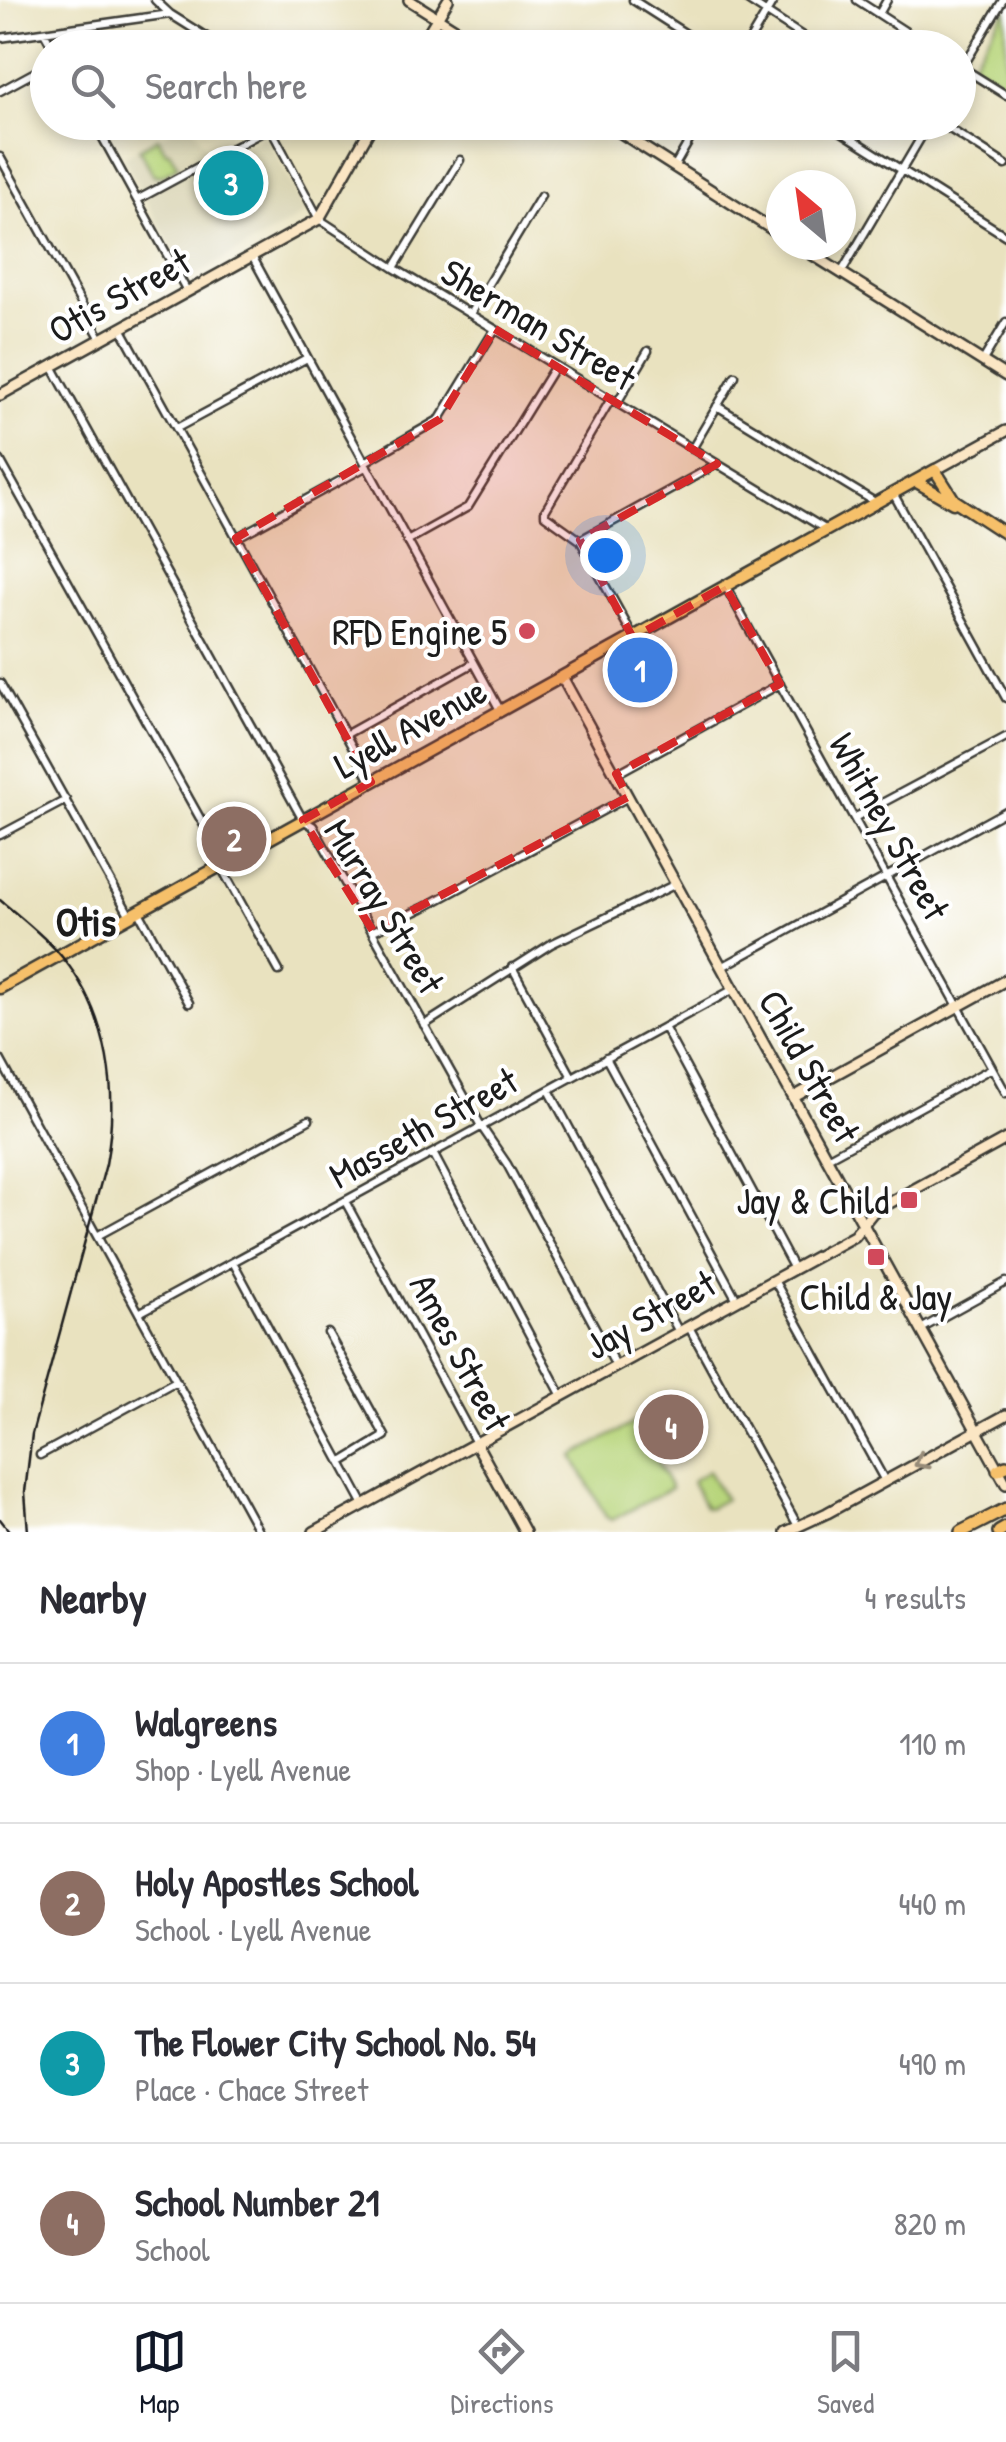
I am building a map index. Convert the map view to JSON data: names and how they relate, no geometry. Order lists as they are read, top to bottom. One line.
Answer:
{"streets":{"main road":["Lyell Avenue"],"street":["Otis Street","Sherman Street","Whitney Street","Murray Street","Child Street","Masseth Street","Jay Street","Ames Street"]},"crossings":[["Otis Street","Sherman Street"],["Otis Street","Murray Street"],["Sherman Street","Lyell Avenue"],["Lyell Avenue","Whitney Street"],["Lyell Avenue","Murray Street"],["Lyell Avenue","Child Street"],["Murray Street","Masseth Street"],["Murray Street","Jay Street"],["Child Street","Masseth Street"],["Child Street","Jay Street"],["Masseth Street","Ames Street"],["Jay Street","Ames Street"]],"districts":["Otis"],"places":{"other":["RFD Engine 5"],"transit":["Jay & Child","Child & Jay"]},"north":"top left","page":{"search":"Search here","pins":["3","1","2","4"],"heading":["Nearby","4 results"],"list":[{"mark":"1","name":"Walgreens","note":"Shop · Lyell Avenue","value":"110 m"},{"mark":"2","name":"Holy Apostles School","note":"School · Lyell Avenue","value":"440 m"},{"mark":"3","name":"The Flower City School No. 54","note":"Place · Chace Street","value":"490 m"},{"mark":"4","name":"School Number 21","note":"School","value":"820 m"}],"nav":["Map","Directions","Saved"]}}
